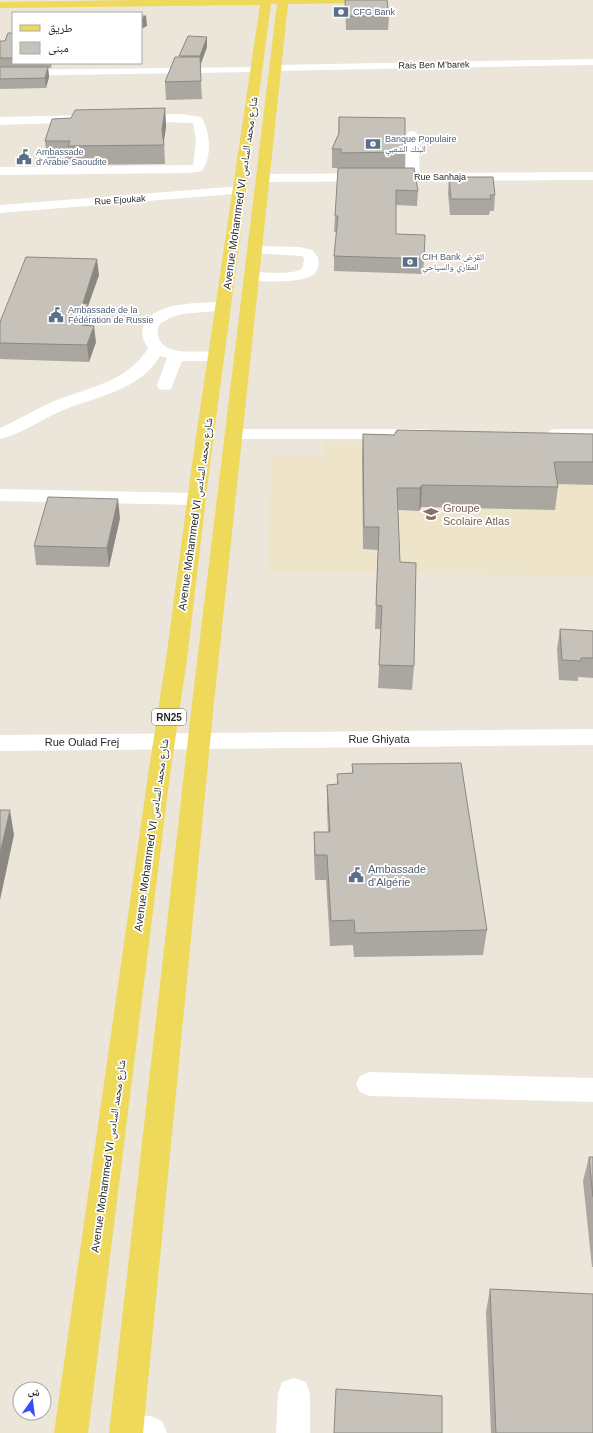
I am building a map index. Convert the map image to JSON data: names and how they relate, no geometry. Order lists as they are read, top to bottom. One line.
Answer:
{"streets":{"main road":["Avenue Mohammed VI شارع محمد السادس","RN25"],"street":["Rais Ben M’barek","Rue Sanhaja","Rue Ejoukak","Rue Ghiyata","Rue Oulad Frej"]},"crossings":[["Rais Ben M’barek","Avenue Mohammed VI شارع محمد السادس"],["Rue Sanhaja","Avenue Mohammed VI شارع محمد السادس"],["Avenue Mohammed VI شارع محمد السادس","Rue Ejoukak"],["Avenue Mohammed VI شارع محمد السادس","Rue Ghiyata"],["Avenue Mohammed VI شارع محمد السادس","Rue Oulad Frej"],["Rue Ghiyata","Rue Oulad Frej"]],"places":{"bank":["CFG Bank","Banque Populaire البنك الشعبي","CIH Bank القرض العقاري والسياحي"],"public building":["Ambassade d'Arabie Saoudite","Ambassade de la Fédération de Russie","Ambassade d'Algérie"],"school or university":["Groupe Scolaire Atlas"]},"legend":["طريق","مبنى"],"north":"top"}
